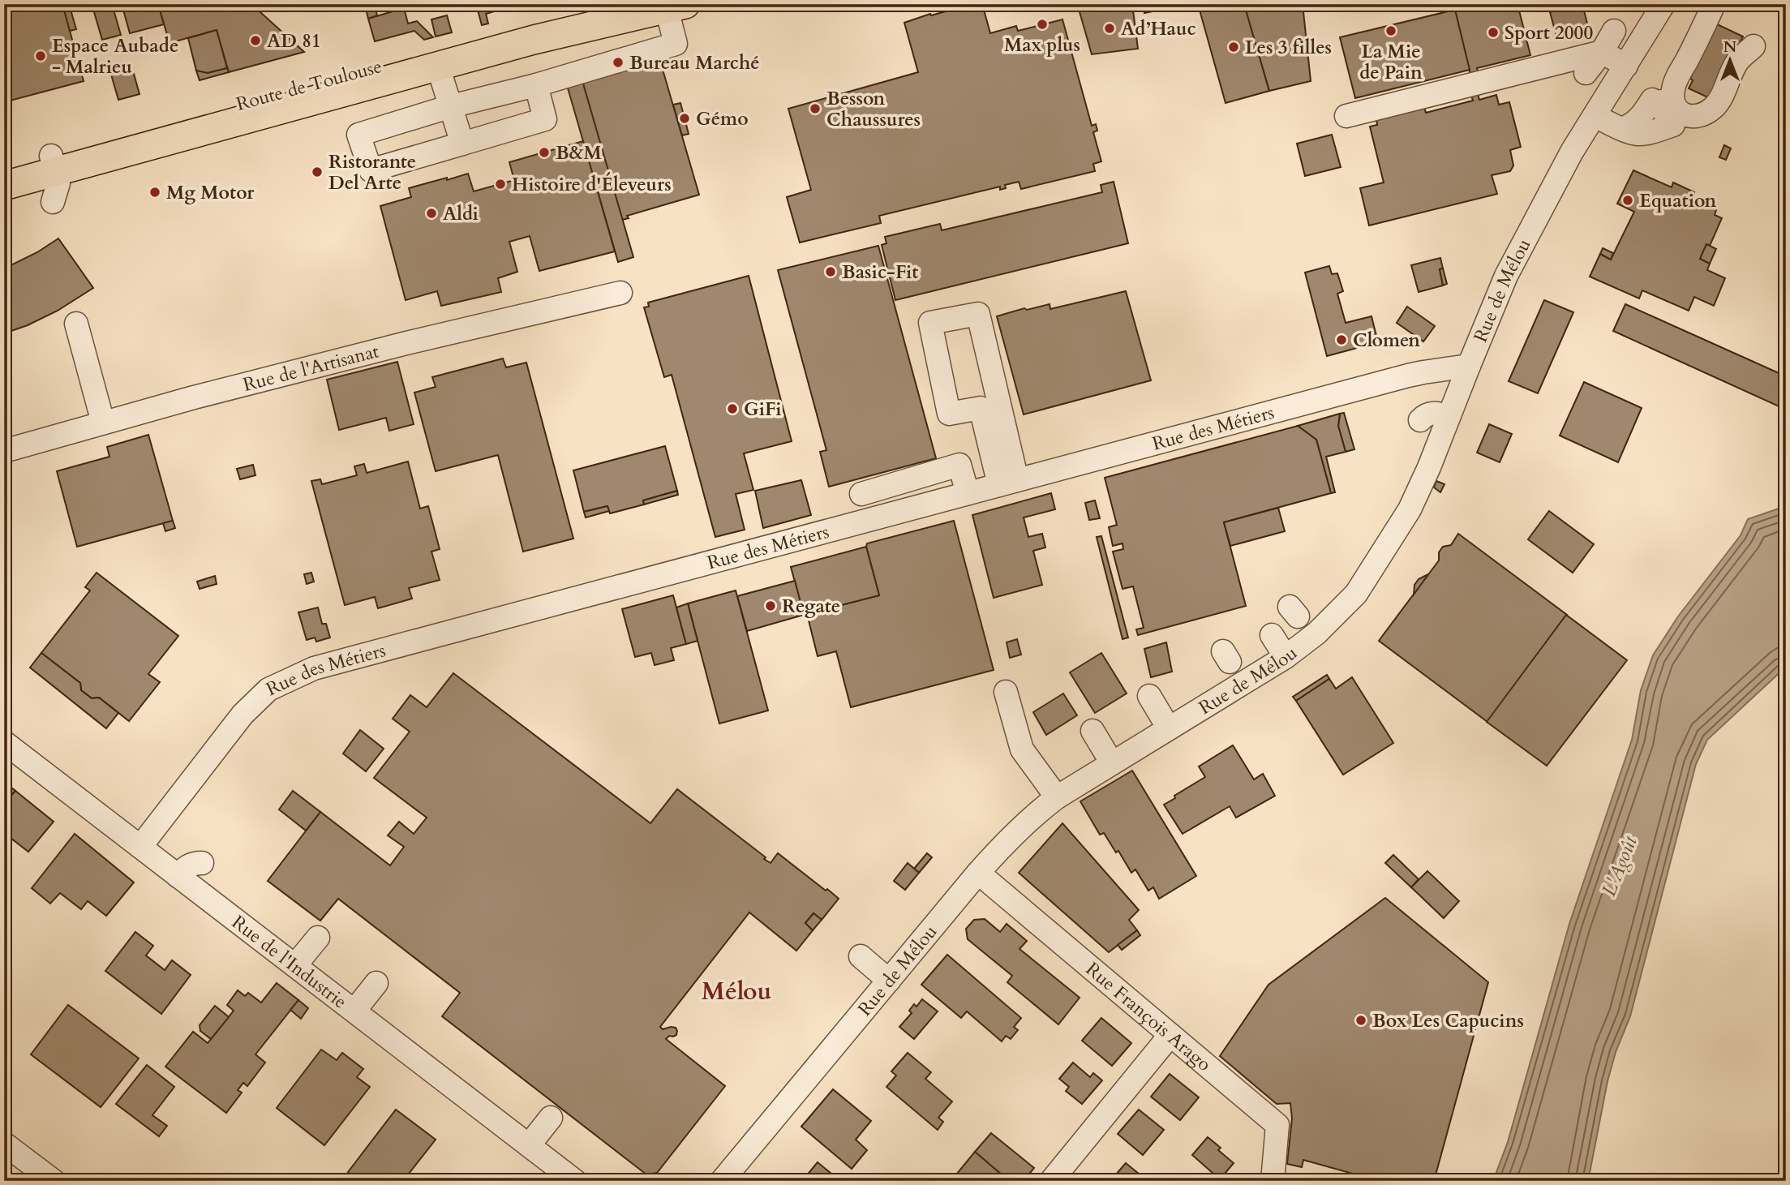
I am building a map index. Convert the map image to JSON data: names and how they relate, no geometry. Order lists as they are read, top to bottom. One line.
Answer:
{"streets":{"main road":["Route de Toulouse"],"street":["Rue de Mélou","Rue de l'Artisanat","Rue des Métiers","Rue de l'Industrie","Rue François Arago"]},"crossings":[["Rue de Mélou","Rue des Métiers"],["Rue de Mélou","Rue François Arago"],["Rue des Métiers","Rue de l'Industrie"]],"districts":["Mélou"],"water":["L'Agoût"],"places":["Max plus","Ad’Hauc","La Mie de Pain","Sport 2000","AD 81","Les 3 filles","Espace Aubade - Malrieu","Bureau Marché","Besson Chaussures","Gémo","B&M","Ristorante Del Arte","Histoire d'Éleveurs","Mg Motor","Equation","Aldi","Basic-Fit","Clomen","GiFi","Regate","Box Les Capucins"],"north":"top"}
